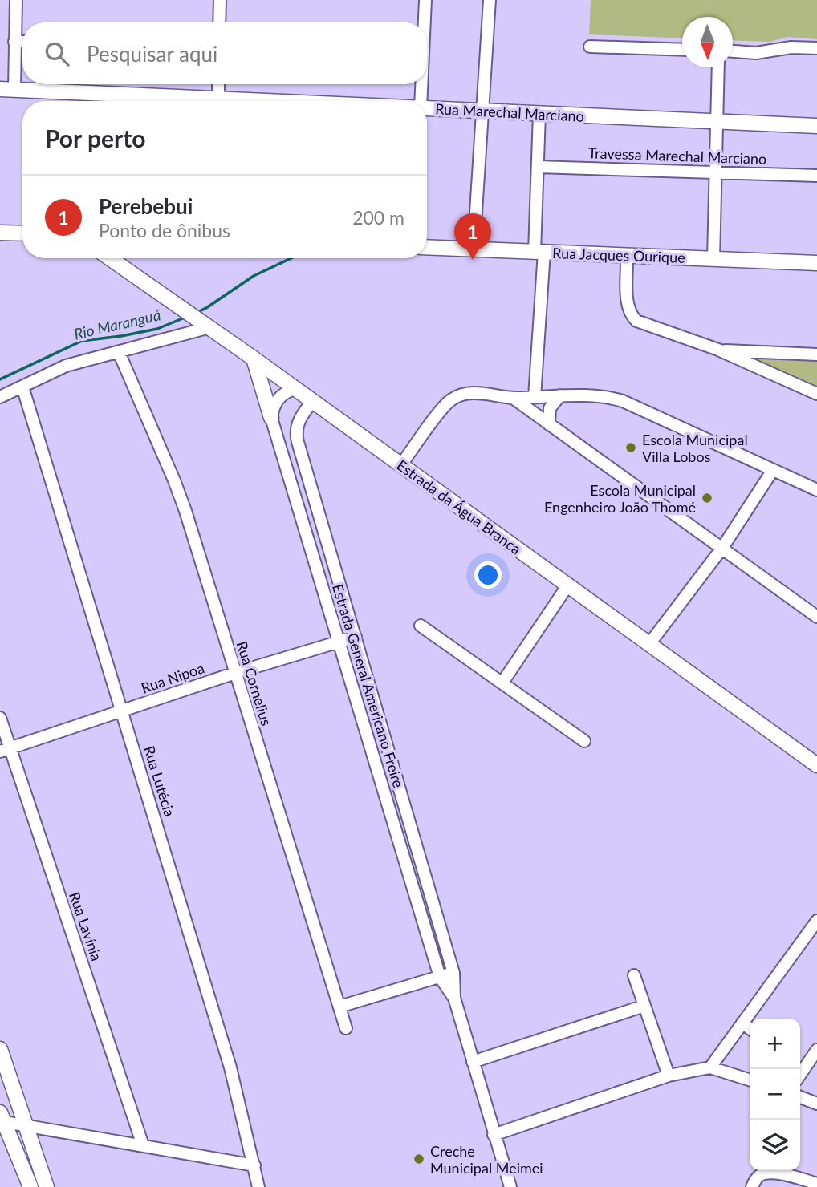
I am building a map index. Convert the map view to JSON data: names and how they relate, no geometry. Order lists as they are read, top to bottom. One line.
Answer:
{"streets":{"main road":["Rua Marechal Marciano","Rua Jacques Ourique","Estrada da Água Branca"],"street":["Travessa Marechal Marciano","Rua Nipoa","Rua Cornelius","Estrada General Americano Freire","Rua Lutécia","Rua Lavínia"]},"crossings":[["Estrada da Água Branca","Estrada General Americano Freire"],["Rua Nipoa","Rua Cornelius"],["Rua Nipoa","Estrada General Americano Freire"],["Rua Nipoa","Rua Lutécia"],["Rua Nipoa","Rua Lavínia"]],"water":["Rio Maranguá"],"places":["Escola Municipal Villa Lobos","Escola Municipal Engenheiro João Thomé","Creche Municipal Meimei"],"north":"bottom","page":{"search":"Pesquisar aqui","heading":"Por perto","list":[{"mark":"1","name":"Perebebui","note":"Ponto de ônibus","value":"200 m"}],"pins":"1","map_buttons":["+","−"]}}
